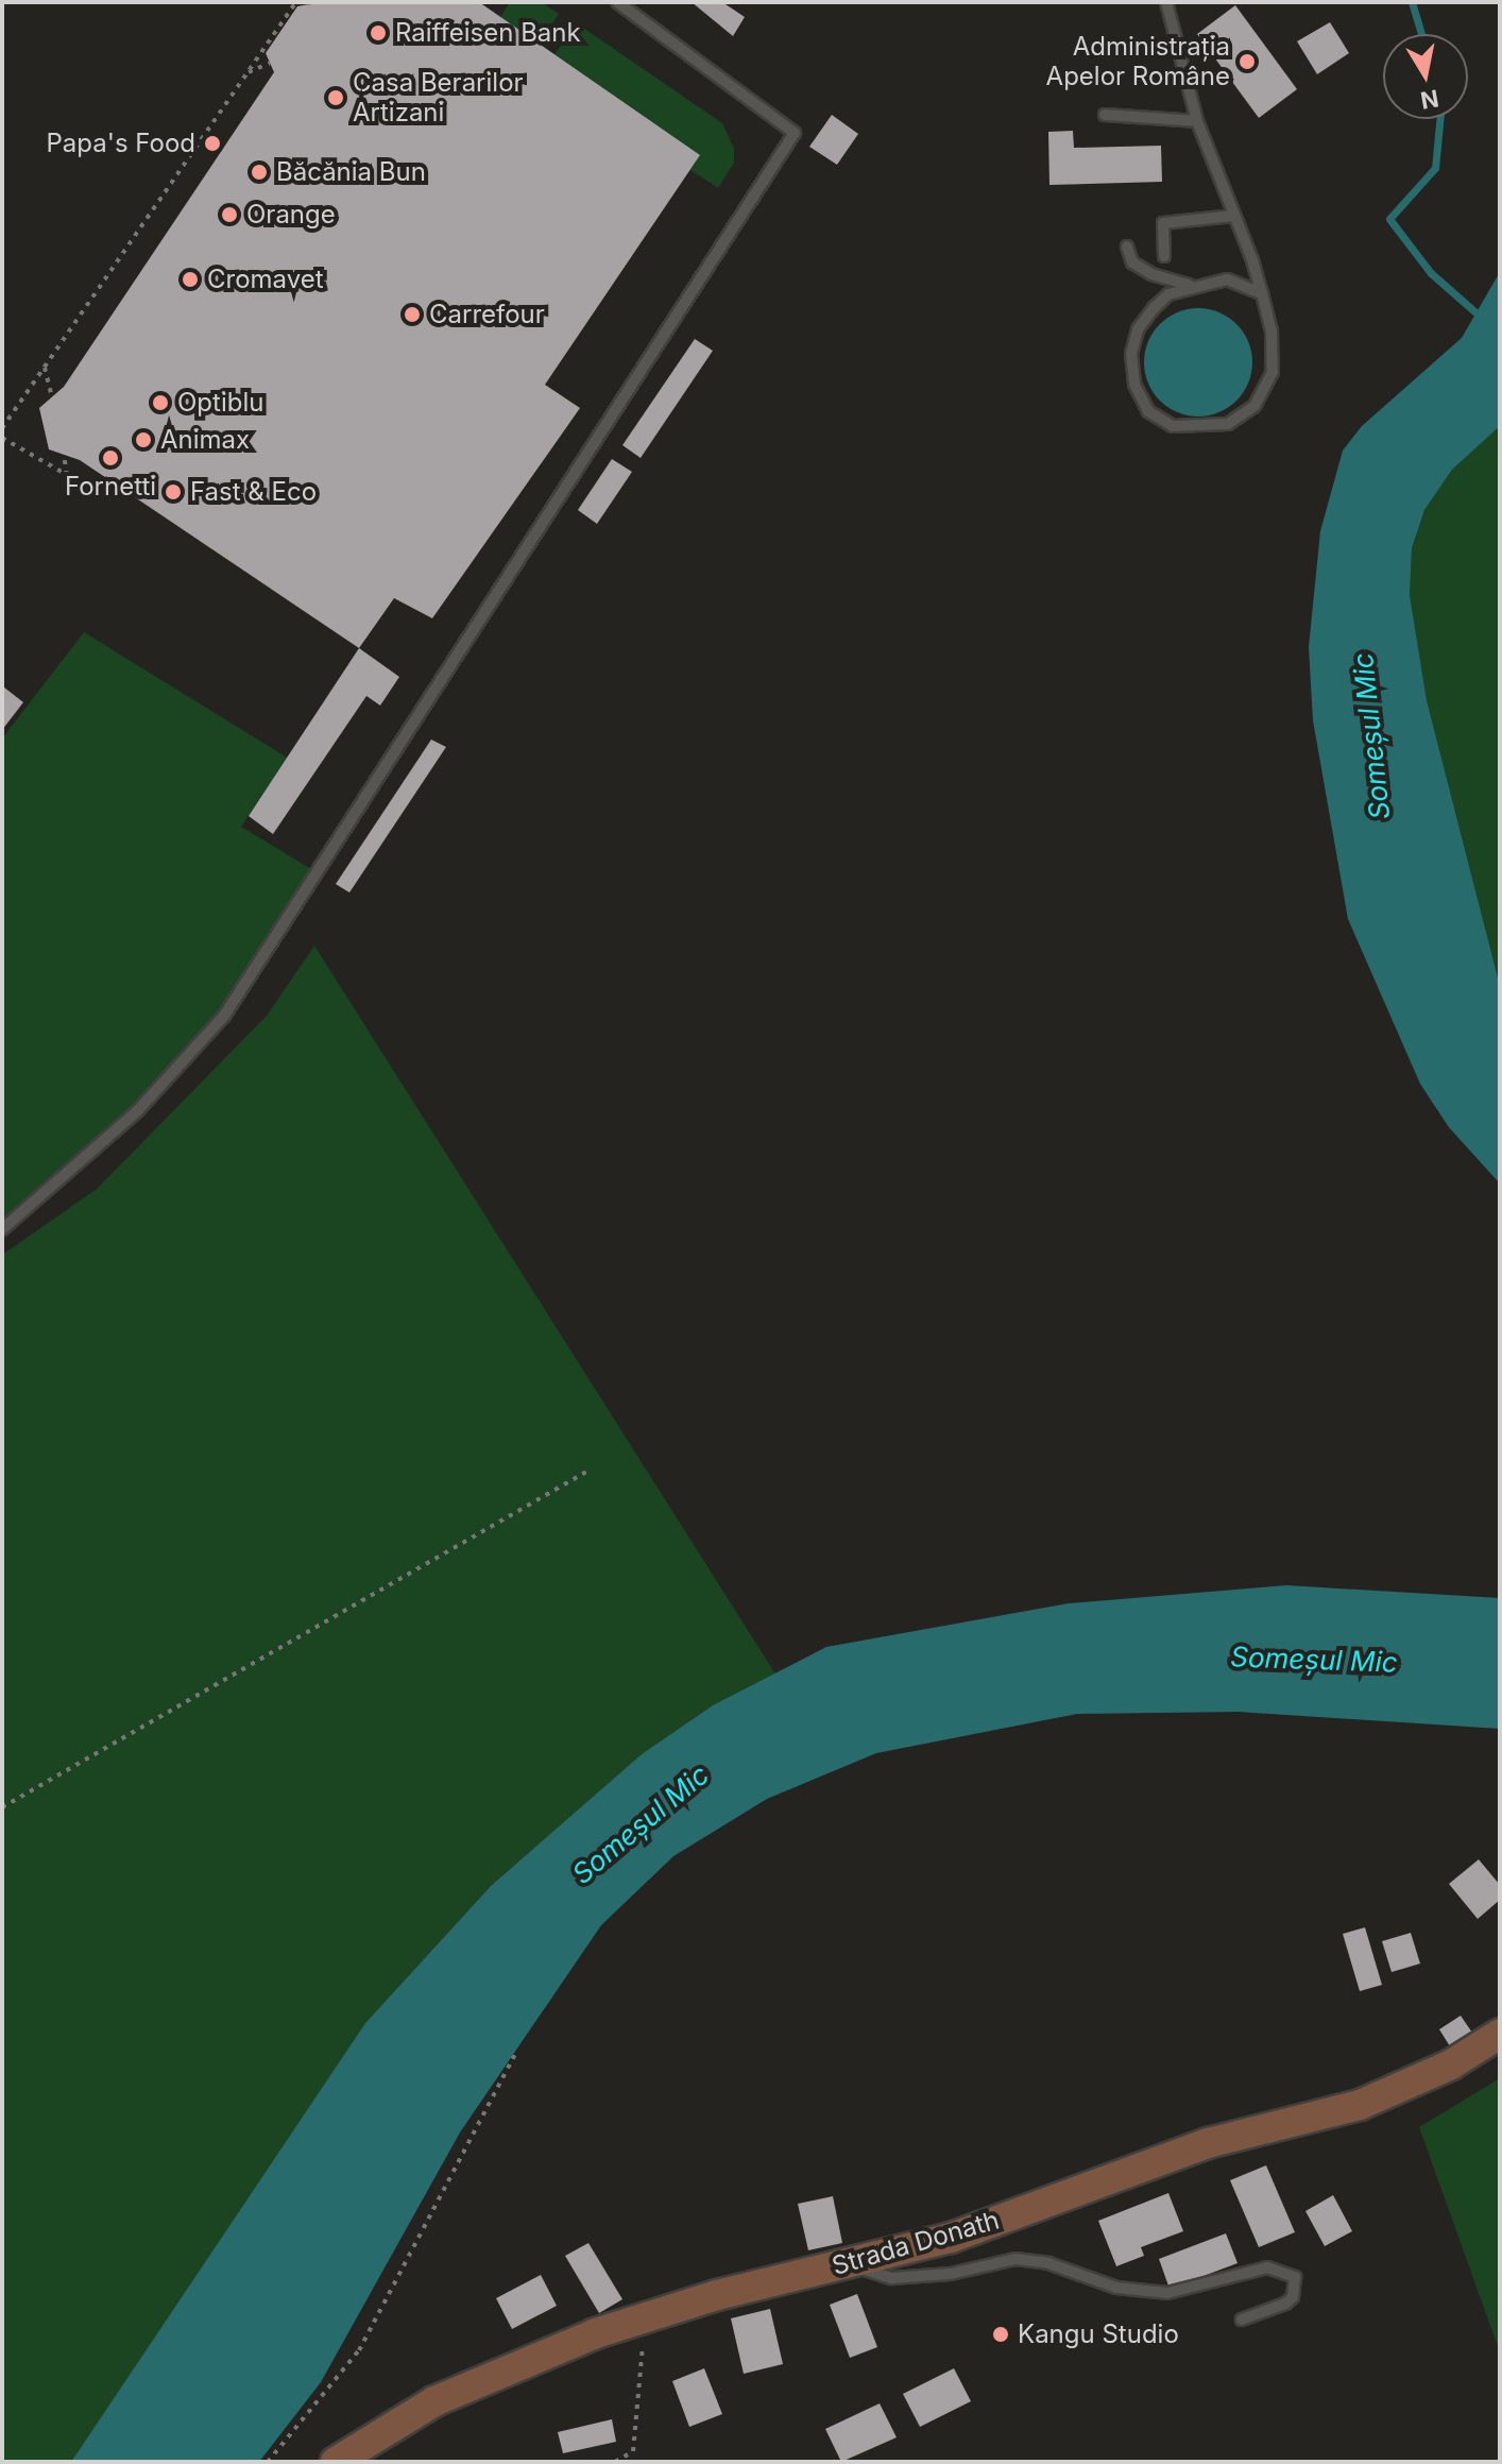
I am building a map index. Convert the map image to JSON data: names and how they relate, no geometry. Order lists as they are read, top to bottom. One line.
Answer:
{"streets":{"street":["Strada Donath"]},"water":["Someșul Mic"],"places":["Raiffeisen Bank","Administrația Apelor Române","Casa Berarilor Artizani","Papa's Food","Băcănia Bun","Orange","Cromavet","Carrefour","Optiblu","Animax","Fornetti","Fast & Eco","Kangu Studio"],"north":"bottom"}
